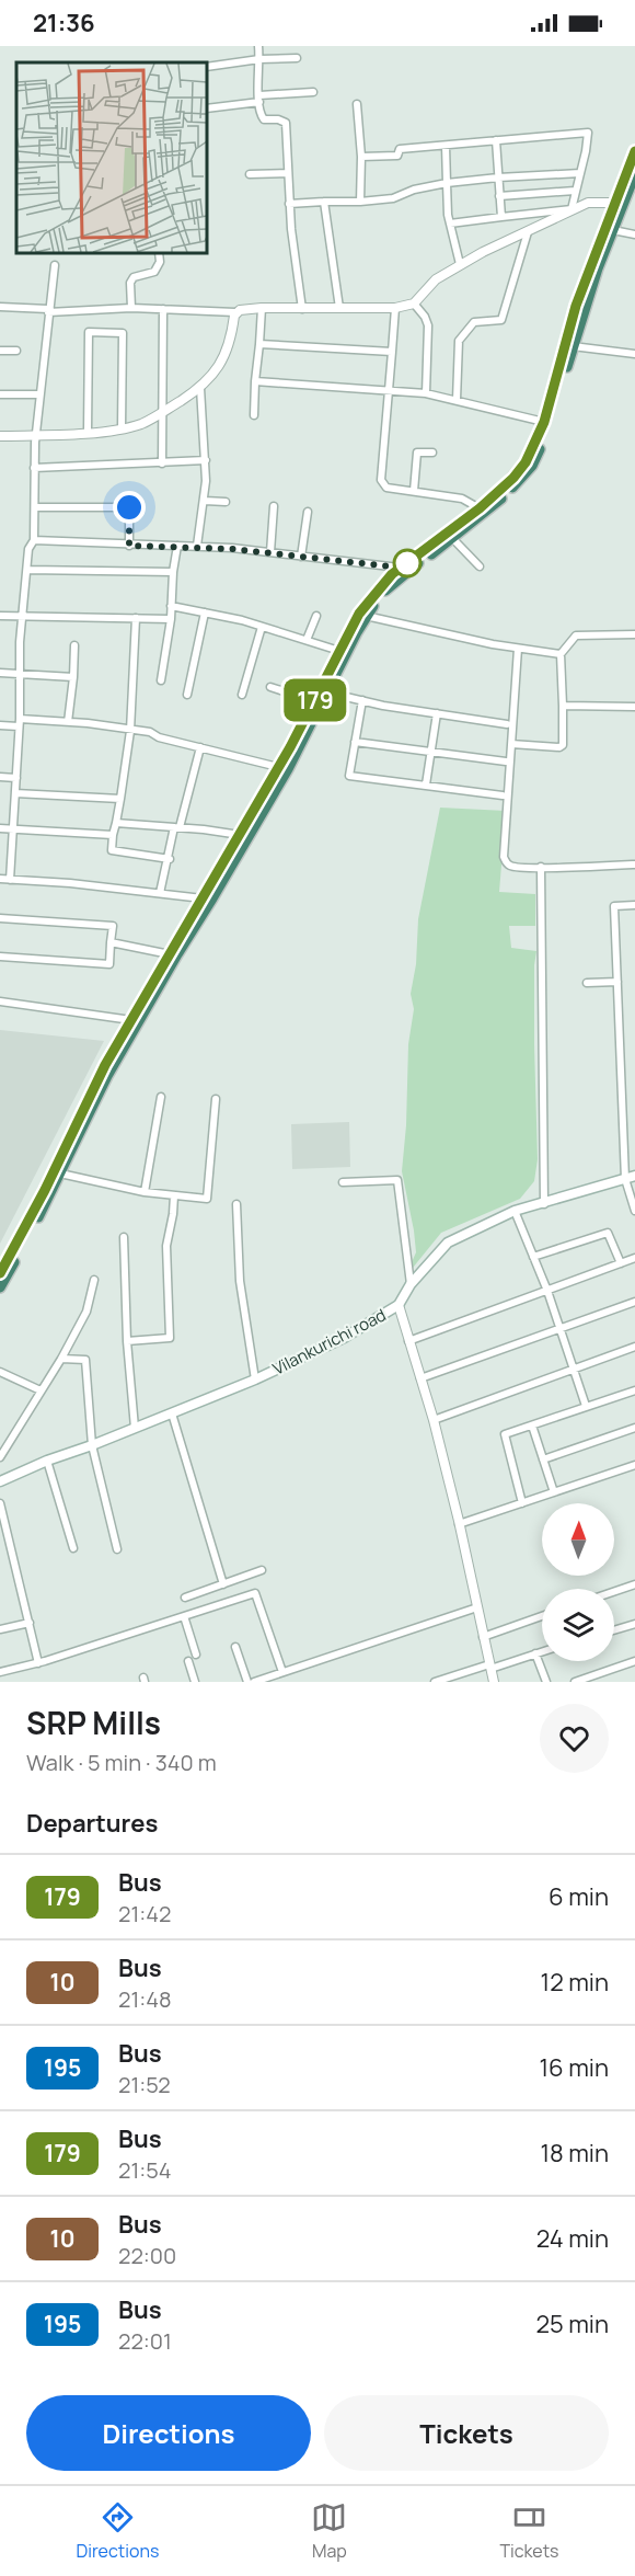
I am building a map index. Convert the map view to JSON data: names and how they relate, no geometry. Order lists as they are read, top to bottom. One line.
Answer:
{"streets":{"main road":["Vilankurichi road"]},"lines":["bus line 179"],"north":"top","page":{"status":"21:36","on_map":"179","heading":[["SRP Mills","Walk · 5 min · 340 m"],"Departures"],"list":[{"mark":"179","name":"Bus","note":"21:42","value":"6 min"},{"mark":"10","name":"Bus","note":"21:48","value":"12 min"},{"mark":"195","name":"Bus","note":"21:52","value":"16 min"},{"mark":"179","name":"Bus","note":"21:54","value":"18 min"},{"mark":"10","name":"Bus","note":"22:00","value":"24 min"},{"mark":"195","name":"Bus","note":"22:01","value":"25 min"}],"buttons":["Directions","Tickets"],"tabs":["Directions","Map","Tickets"]}}
